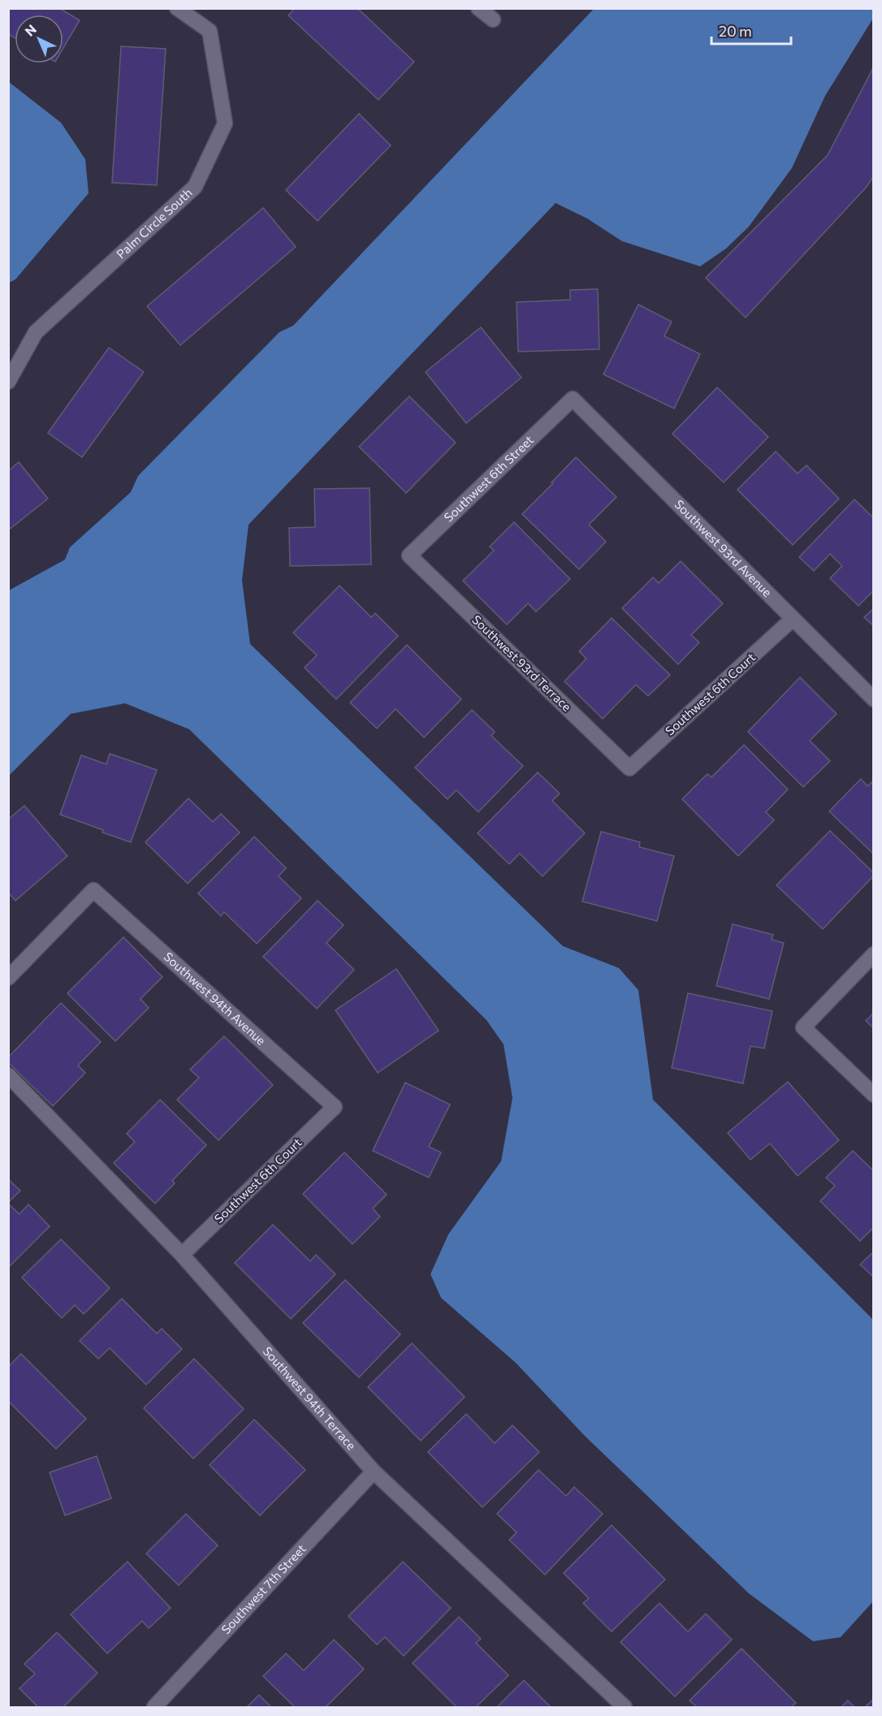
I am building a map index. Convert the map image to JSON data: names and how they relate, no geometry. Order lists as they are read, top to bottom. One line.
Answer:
{"streets":{"street":["Palm Circle South","Southwest 6th Street","Southwest 93rd Avenue","Southwest 93rd Terrace","Southwest 6th Court","Southwest 94th Avenue","Southwest 94th Terrace","Southwest 7th Street"]},"crossings":[["Southwest 6th Street","Southwest 93rd Avenue"],["Southwest 6th Street","Southwest 93rd Terrace"],["Southwest 93rd Avenue","Southwest 6th Court"],["Southwest 93rd Terrace","Southwest 6th Court"],["Southwest 6th Court","Southwest 94th Avenue"],["Southwest 6th Court","Southwest 94th Terrace"],["Southwest 94th Terrace","Southwest 7th Street"]],"scale_bar":"20 m","north":"top left"}
